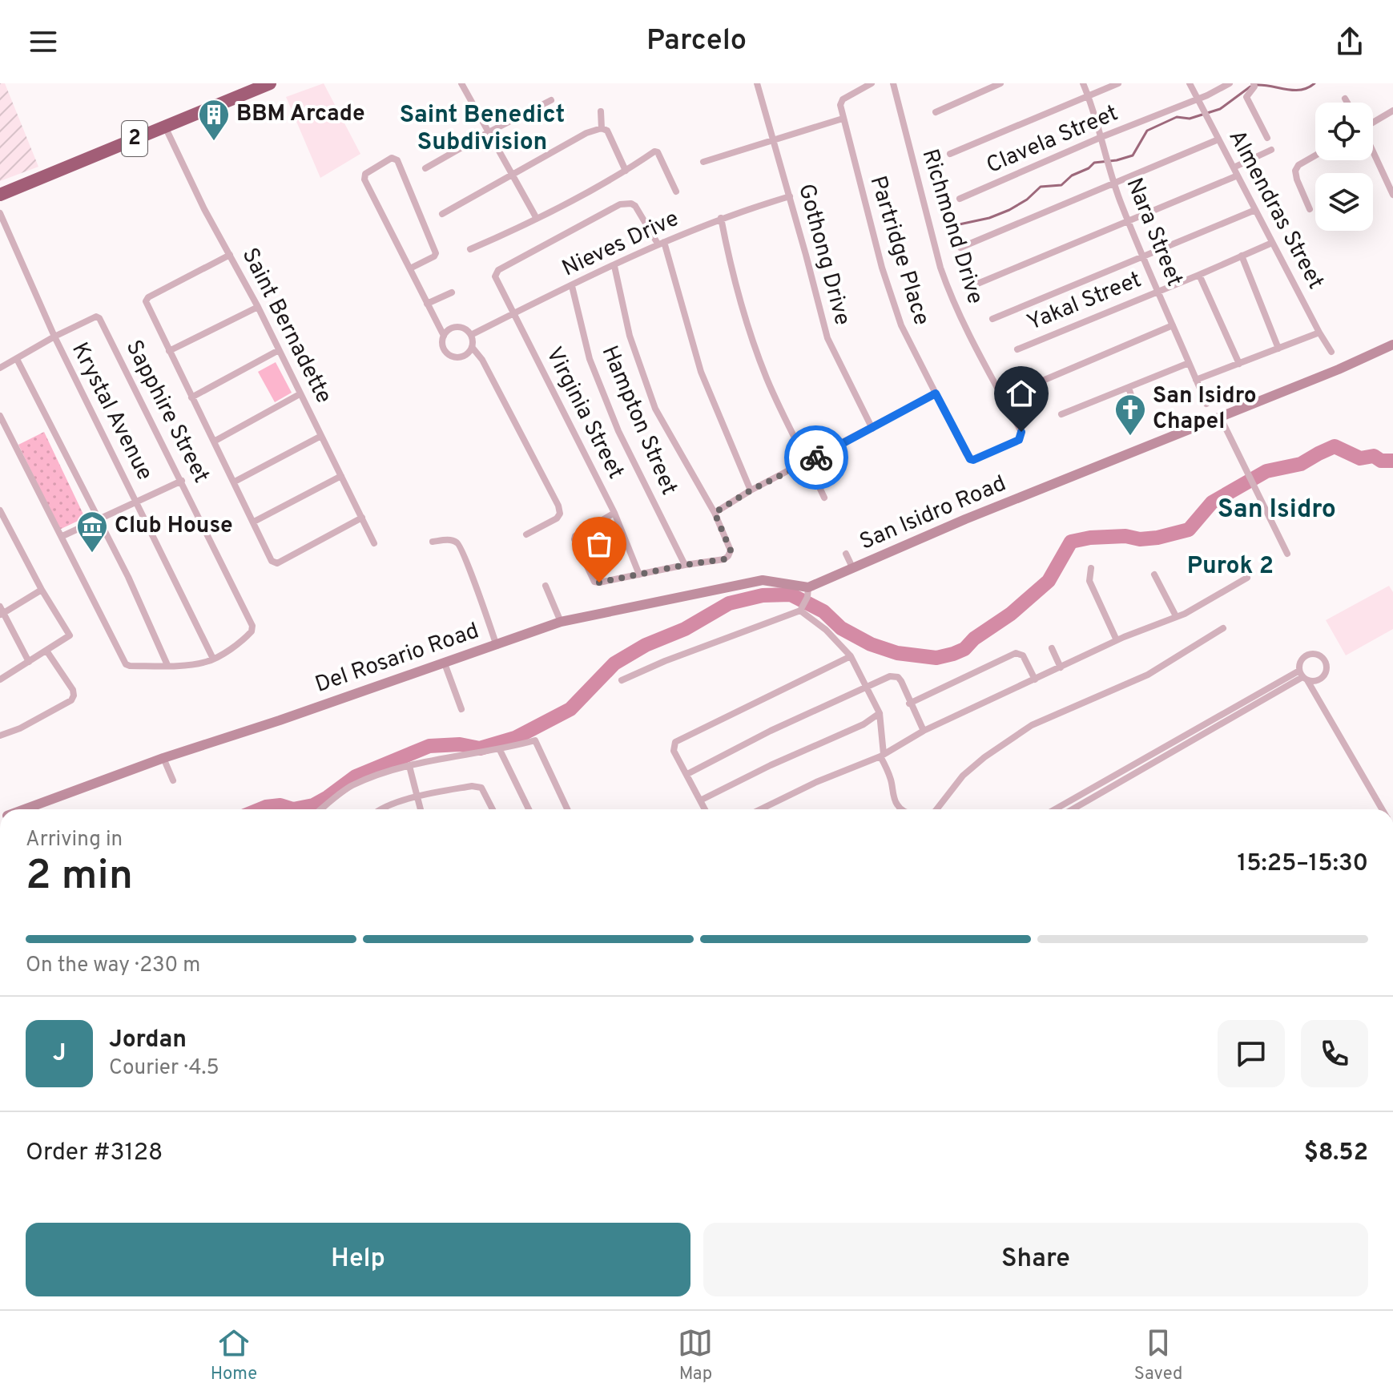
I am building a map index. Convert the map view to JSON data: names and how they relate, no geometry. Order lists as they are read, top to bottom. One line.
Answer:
{"streets":{"highway":["2"],"main road":["San Isidro Road","Del Rosario Road"],"street":["Clavela Street","Almendras Street","Richmond Drive","Nara Street","Nieves Drive","Partridge Place","Gothong Drive","Yakal Street","Saint Bernadette","Krystal Avenue","Sapphire Street","Virginia Street","Hampton Street"]},"crossings":[["2","Saint Bernadette"],["Clavela Street","Almendras Street"],["Clavela Street","Nara Street"],["Almendras Street","Yakal Street"],["Richmond Drive","Partridge Place"],["Nara Street","Yakal Street"],["Nieves Drive","Gothong Drive"],["Nieves Drive","Virginia Street"],["Nieves Drive","Hampton Street"],["Krystal Avenue","Sapphire Street"],["San Isidro Road","Del Rosario Road"]],"districts":["Saint Benedict Subdivision","San Isidro","Purok 2"],"places":{"building":["BBM Arcade"],"church":["San Isidro Chapel"],"museum":["Club House"]},"page":{"header":"Parcelo","heading":["2 min","Arriving in","15:25–15:30"],"panel":["Jordan","Courier · 4.5","Order #3128","$8.52"],"bar":"On the way · 230 m","round":"J","buttons":["Help","Share"],"tabs":["Home","Map","Saved"]}}
